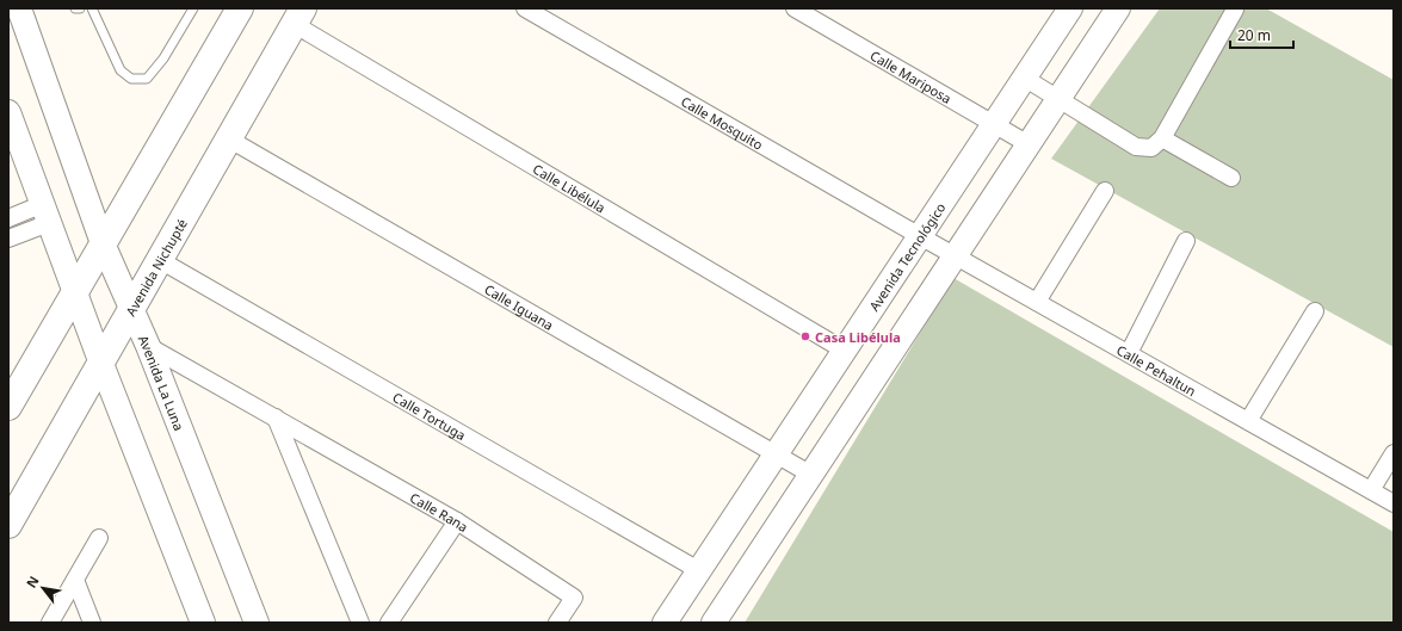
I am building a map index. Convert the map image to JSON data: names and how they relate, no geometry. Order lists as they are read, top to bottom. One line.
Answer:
{"streets":{"main road":["Avenida Nichupté"],"street":["Calle Mariposa","Calle Mosquito","Calle Libélula","Avenida Tecnológico","Calle Iguana","Calle Pehaltun","Avenida La Luna","Calle Tortuga","Calle Rana"]},"crossings":[["Calle Mariposa","Avenida Tecnológico"],["Calle Mosquito","Avenida Tecnológico"],["Calle Mosquito","Calle Pehaltun"],["Calle Libélula","Avenida Tecnológico"],["Calle Libélula","Avenida Nichupté"],["Avenida Tecnológico","Calle Iguana"],["Avenida Tecnológico","Calle Pehaltun"],["Avenida Tecnológico","Calle Tortuga"],["Avenida Nichupté","Calle Iguana"],["Avenida Nichupté","Avenida La Luna"],["Avenida Nichupté","Calle Tortuga"],["Avenida La Luna","Calle Rana"]],"places":["Casa Libélula"],"scale_bar":"20 m","north":"top left"}
